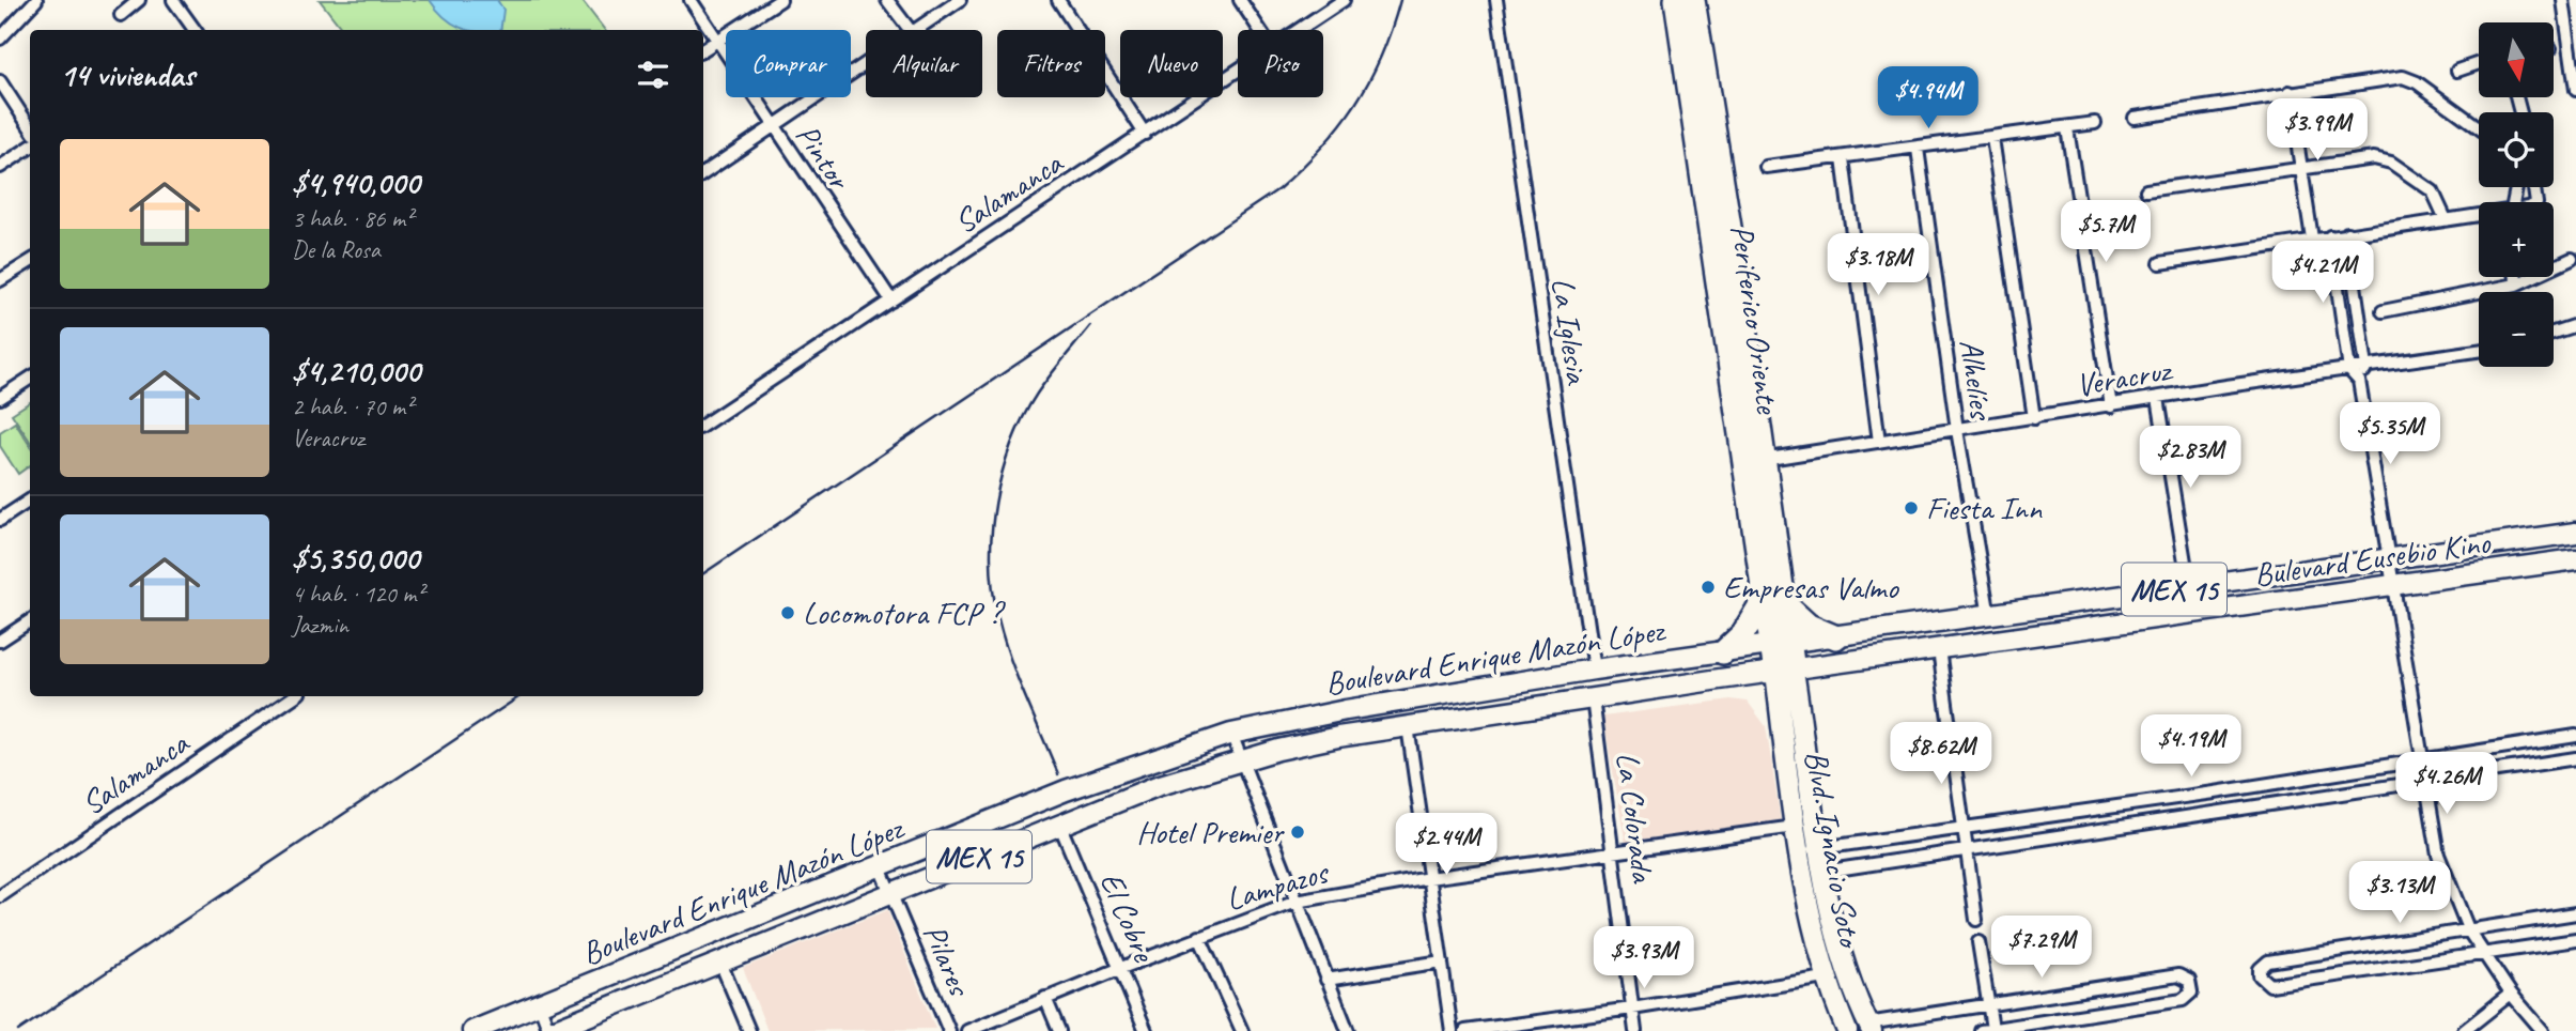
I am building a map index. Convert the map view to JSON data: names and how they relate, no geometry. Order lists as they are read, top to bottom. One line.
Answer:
{"streets":{"highway":["Periferico Oriente"],"main road":["Bulevard Eusebio Kino","MEX 15","Boulevard Enrique Mazón López","Blvd. Ignacio Soto"],"street":["Pintor","Salamanca","La Iglesia","Veracruz","Alhelíes","La Colorada","Lampazos","El Cobre","Pilares"]},"crossings":[["Pintor","Salamanca"],["Periferico Oriente","Veracruz"],["Periferico Oriente","Bulevard Eusebio Kino"],["Periferico Oriente","Boulevard Enrique Mazón López"],["Periferico Oriente","Blvd. Ignacio Soto"],["La Iglesia","Boulevard Enrique Mazón López"],["Veracruz","Alhelíes"],["Alhelíes","Boulevard Enrique Mazón López"],["Bulevard Eusebio Kino","Boulevard Enrique Mazón López"],["Bulevard Eusebio Kino","Blvd. Ignacio Soto"],["Boulevard Enrique Mazón López","La Colorada"],["Boulevard Enrique Mazón López","Blvd. Ignacio Soto"],["Boulevard Enrique Mazón López","El Cobre"],["Boulevard Enrique Mazón López","Pilares"],["La Colorada","Lampazos"],["Blvd. Ignacio Soto","Lampazos"],["Lampazos","El Cobre"]],"places":["Fiesta Inn","Empresas Valmo","Locomotora FCP ?","Hotel Premier"],"north":"bottom","page":{"map_buttons":["+","−"],"chip":["Comprar","Alquilar","Filtros","Nuevo","Piso"],"heading":"14 viviendas","price":["$4.94M","$3.99M","$5.7M","$3.18M","$4.21M","$5.35M","$2.83M","$4.19M","$8.62M","$4.26M","$2.44M","$3.13M","$7.29M","$3.93M"],"list":[{"name":"$4,940,000","note":"3 hab. · 86 m² · De la Rosa"},{"name":"$4,210,000","note":"2 hab. · 70 m² · Veracruz"},{"name":"$5,350,000","note":"4 hab. · 120 m² · Jazmin"}]}}
